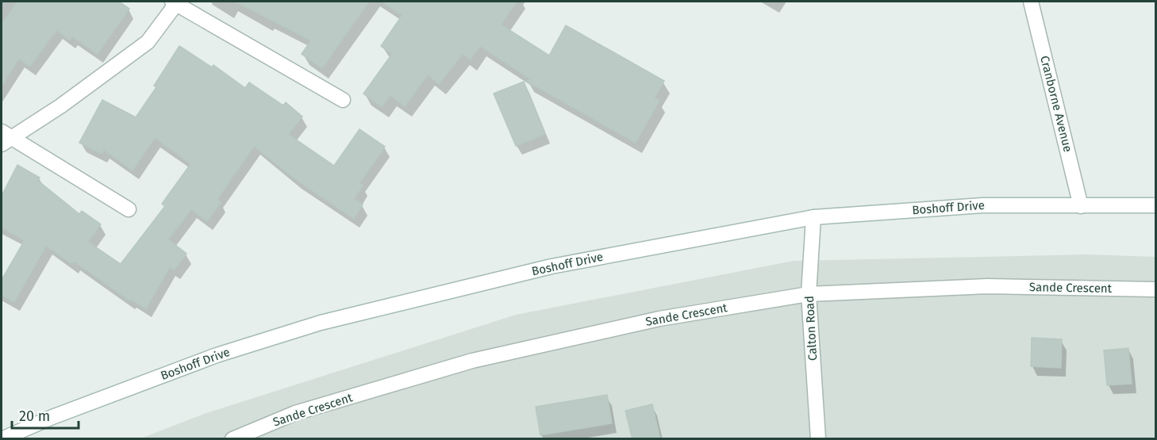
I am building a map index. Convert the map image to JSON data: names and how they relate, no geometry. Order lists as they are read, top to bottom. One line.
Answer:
{"streets":{"street":["Cranborne Avenue","Boshoff Drive","Sande Crescent","Calton Road"]},"crossings":[["Cranborne Avenue","Boshoff Drive"],["Boshoff Drive","Calton Road"],["Sande Crescent","Calton Road"]],"scale_bar":"20 m"}
